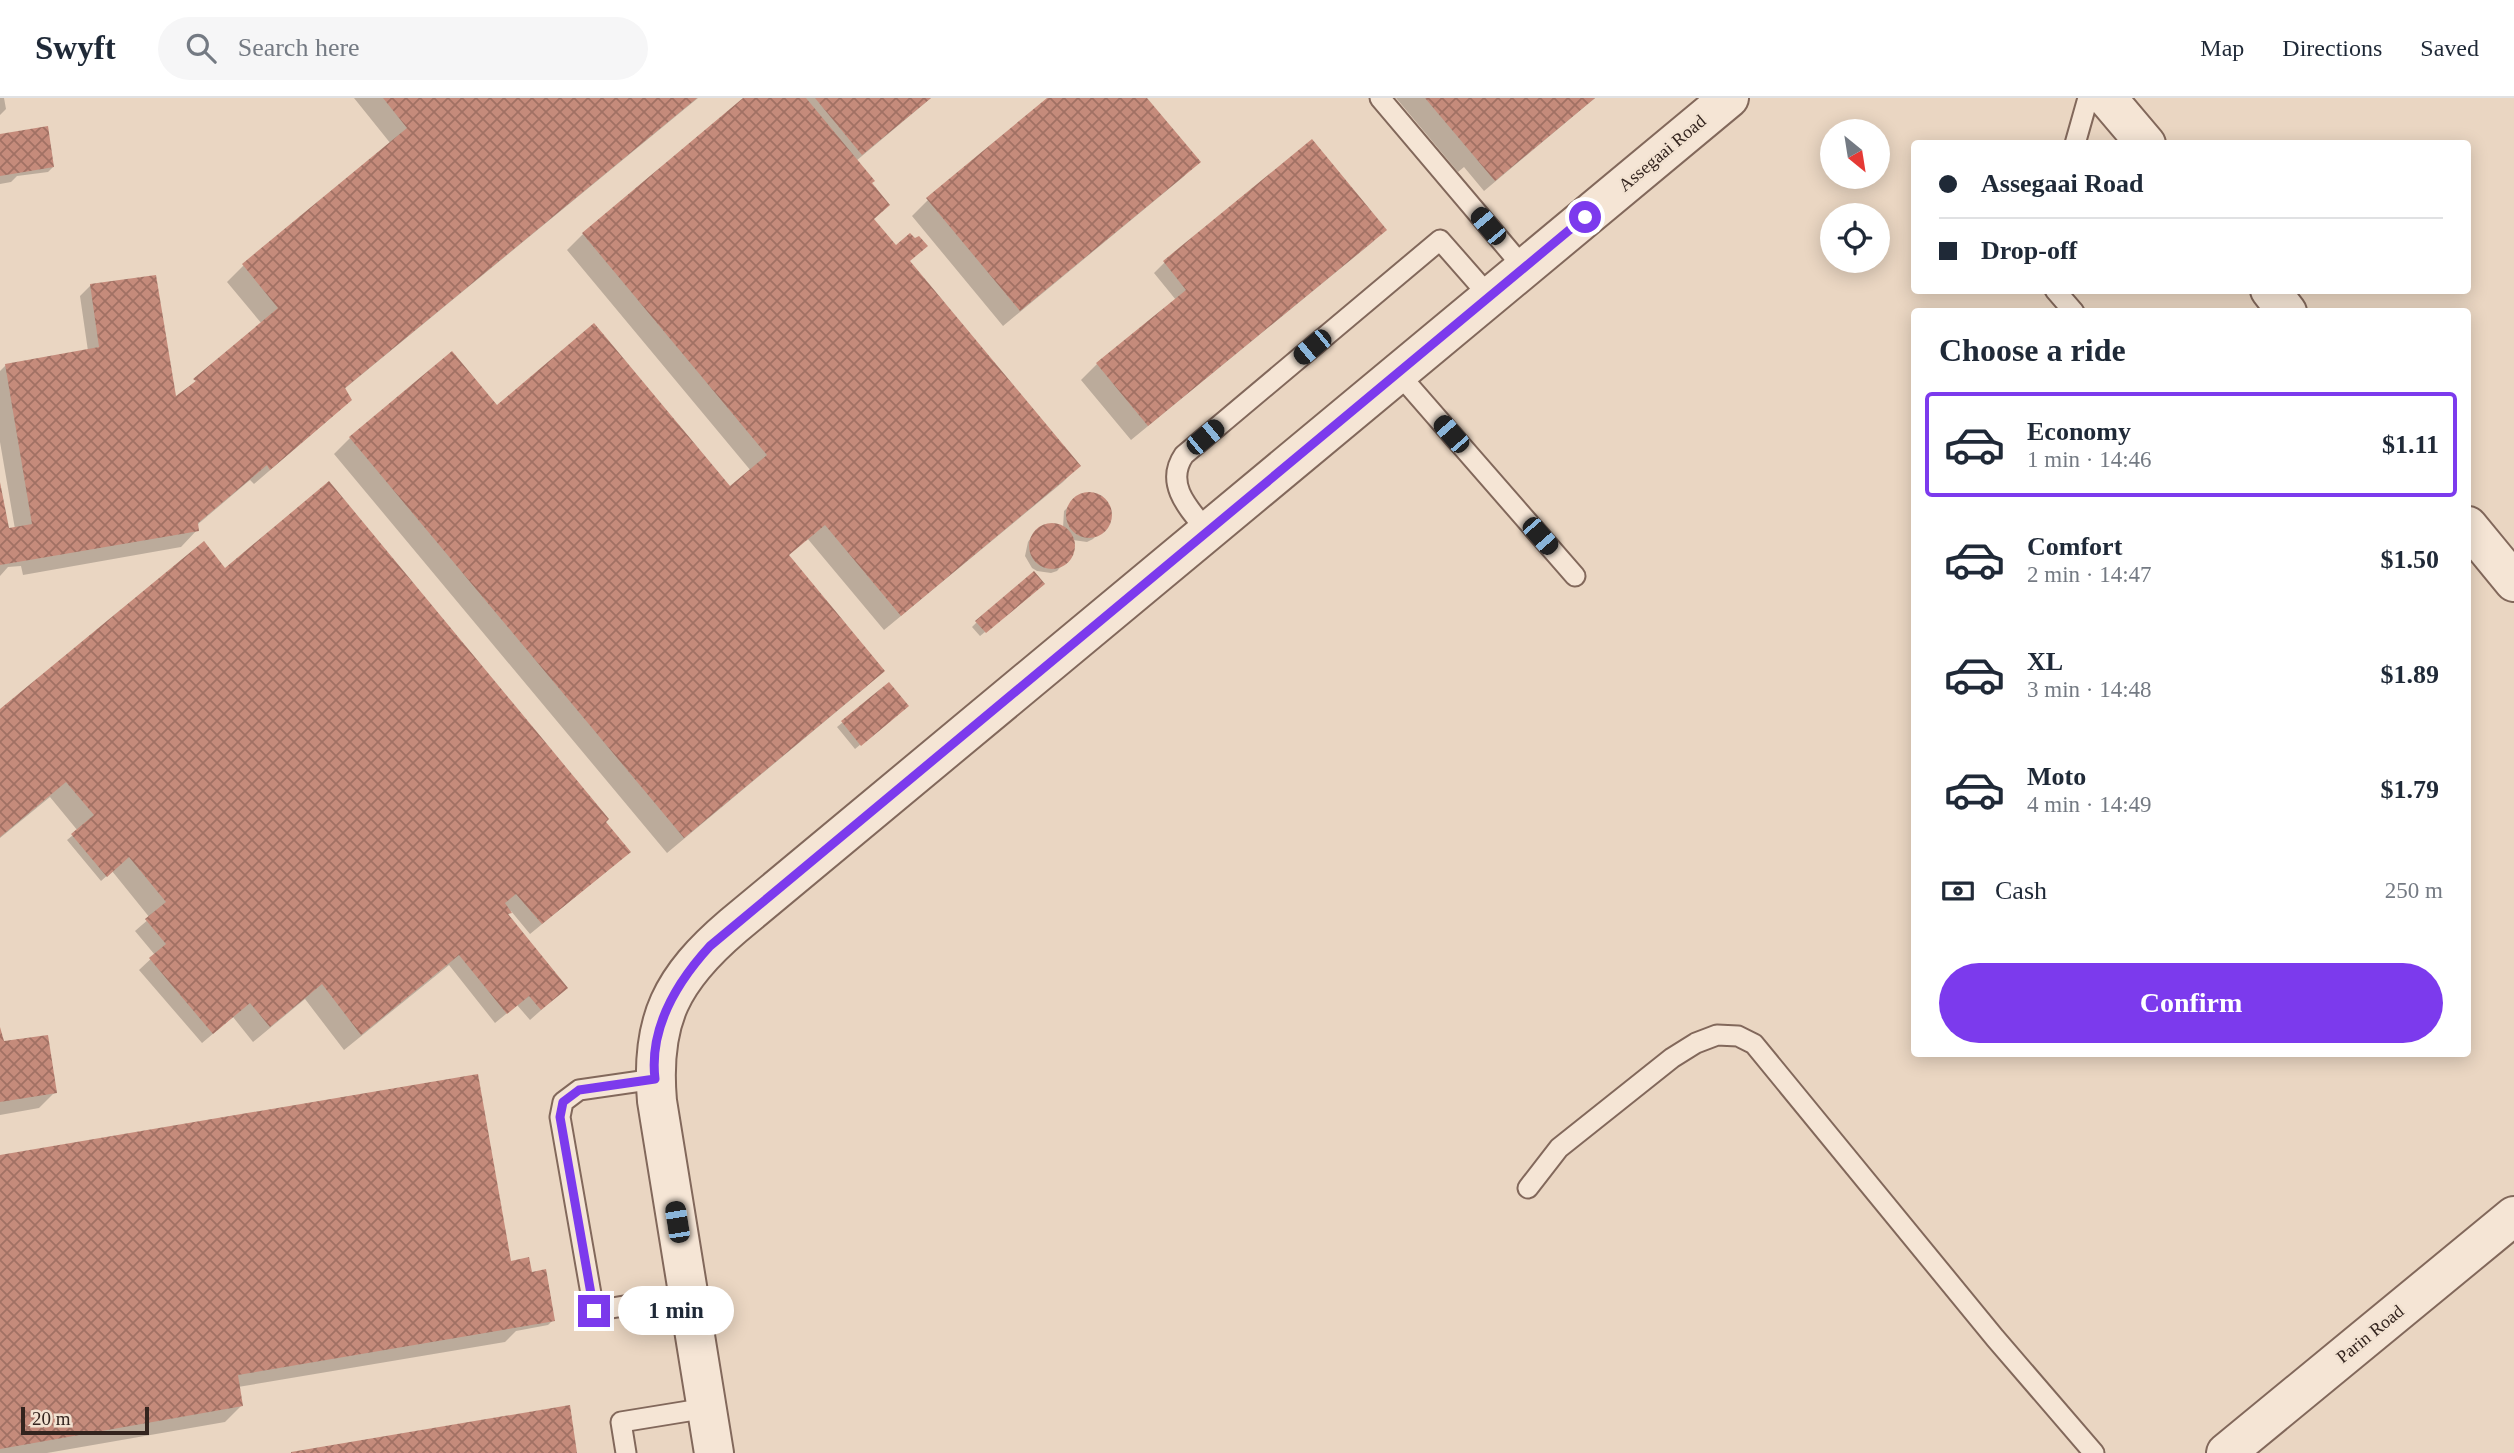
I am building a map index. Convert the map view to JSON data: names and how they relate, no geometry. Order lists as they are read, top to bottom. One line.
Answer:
{"streets":{"street":["Assegaai Road","Parin Road"]},"scale_bar":"20 m","north":"bottom right","page":{"header":"Swyft","search":"Search here","nav":["Map","Directions","Saved"],"banner":["Assegaai Road","Drop-off"],"heading":"Choose a ride","list":[{"name":"Economy","note":"1 min · 14:46","value":"$1.11"},{"name":"Comfort","note":"2 min · 14:47","value":"$1.50"},{"name":"XL","note":"3 min · 14:48","value":"$1.89"},{"name":"Moto","note":"4 min · 14:49","value":"$1.79"}],"pay":["Cash","250 m"],"buttons":"Confirm","bubble":"1 min","scale":"20 m"}}
